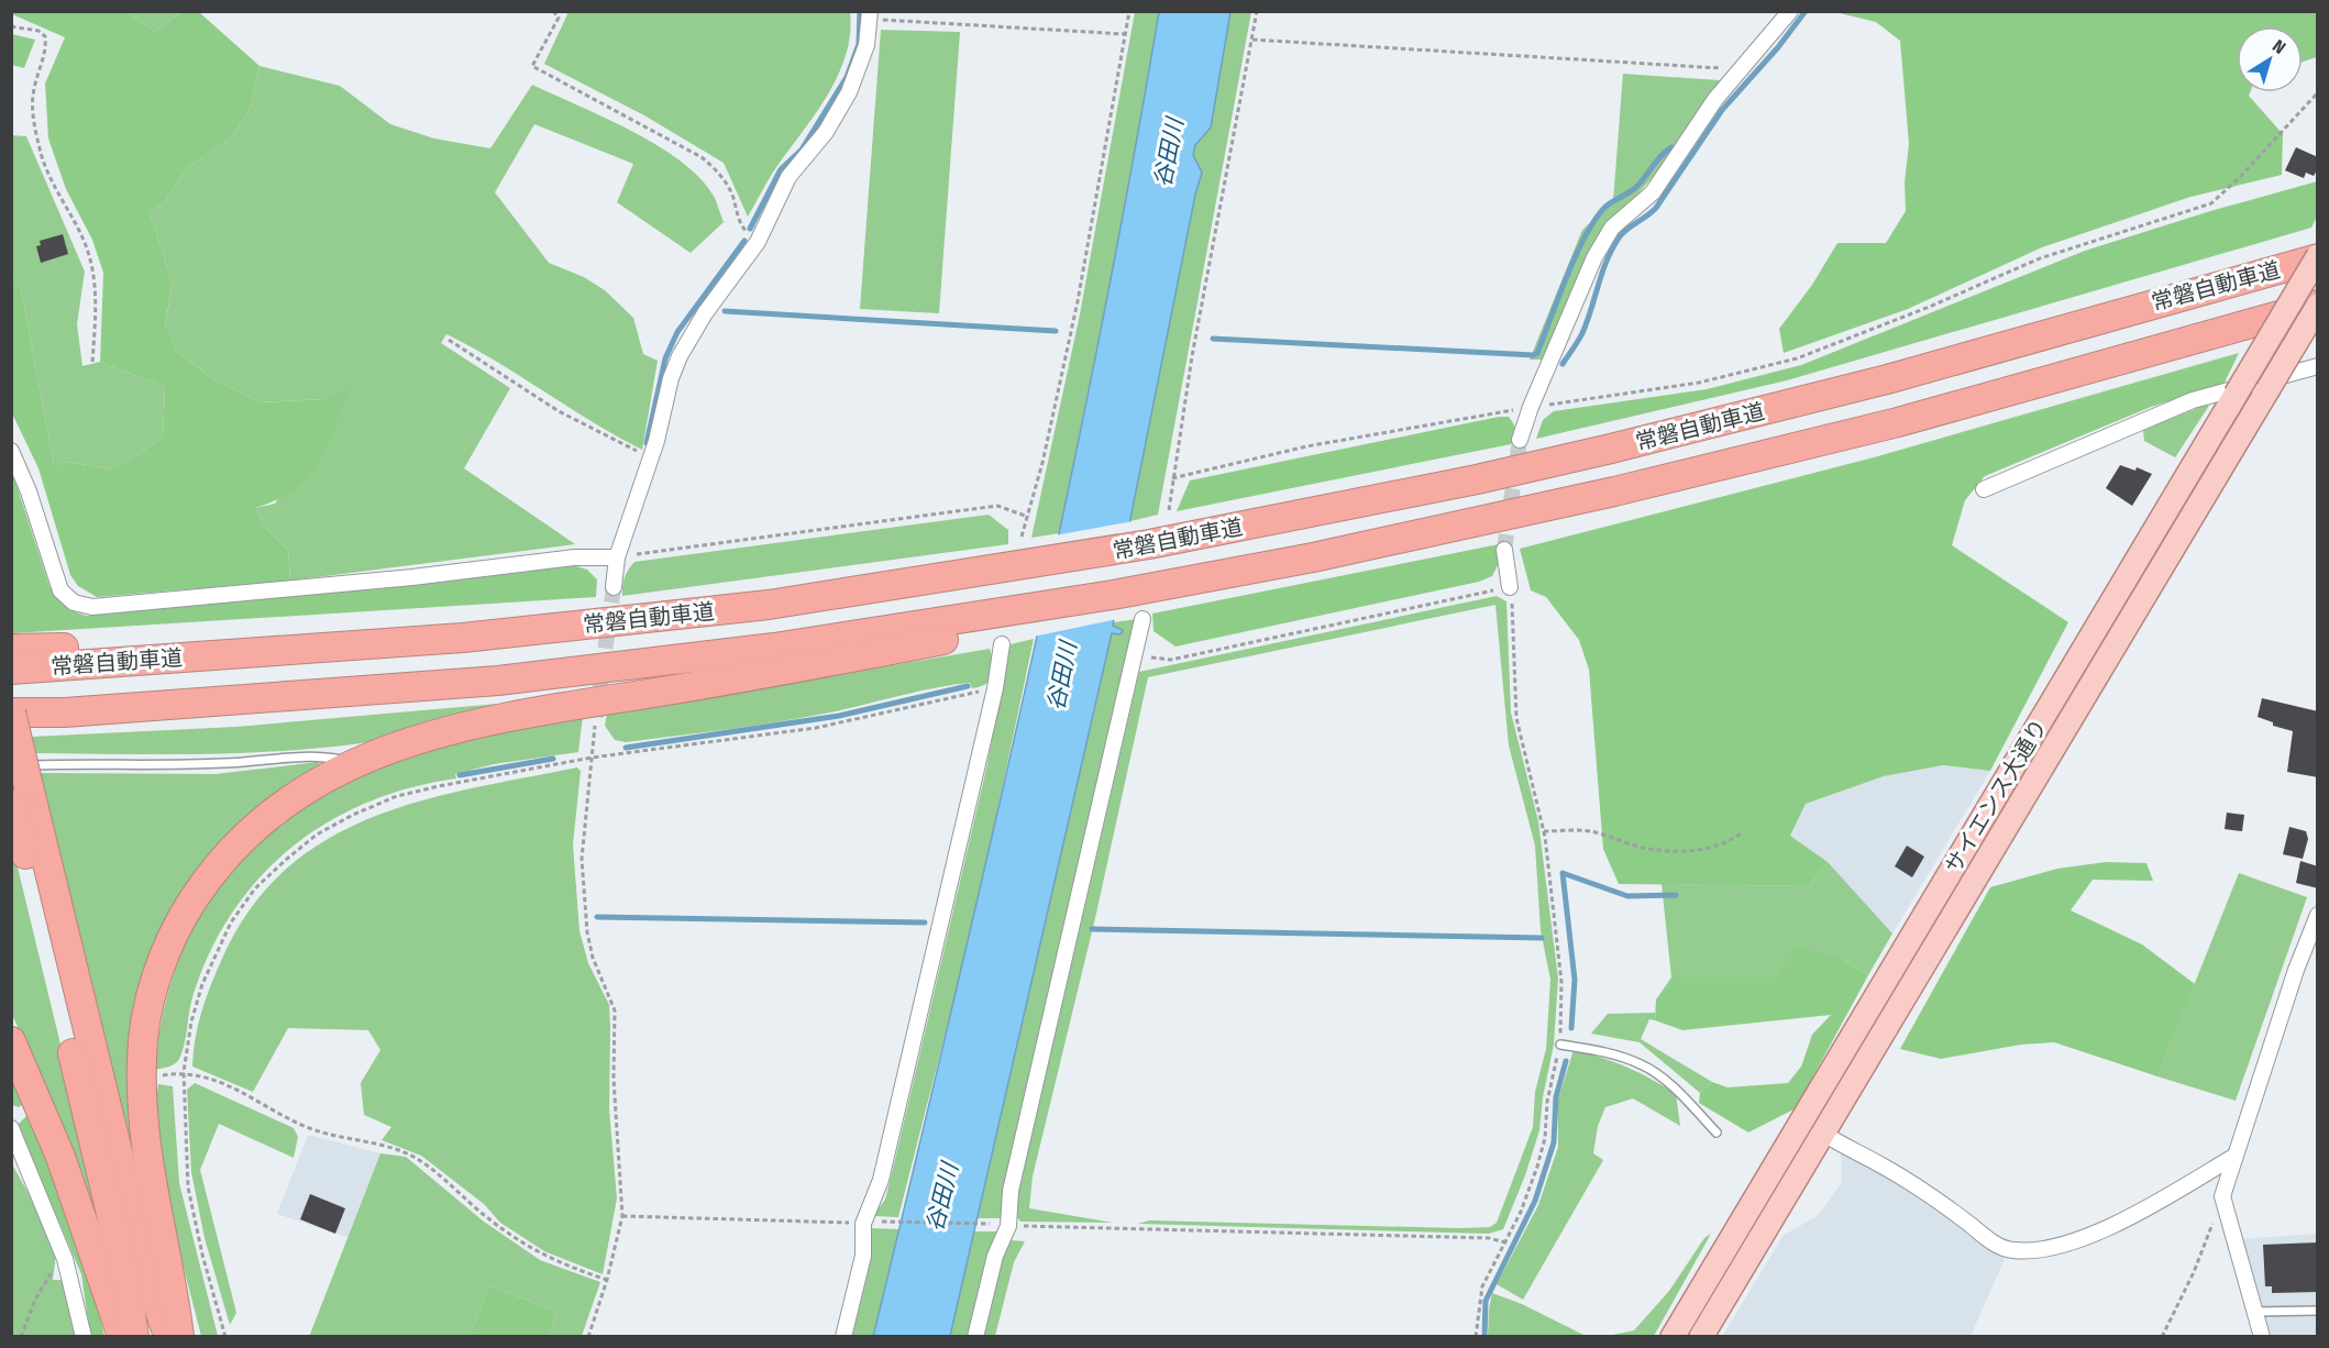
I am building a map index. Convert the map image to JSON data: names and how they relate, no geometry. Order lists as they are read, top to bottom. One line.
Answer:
{"streets":{"highway":["常磐自動車道"],"main road":["サイエンス大通り"]},"crossings":[["常磐自動車道","サイエンス大通り"]],"water":["谷田川"],"north":"top right"}
